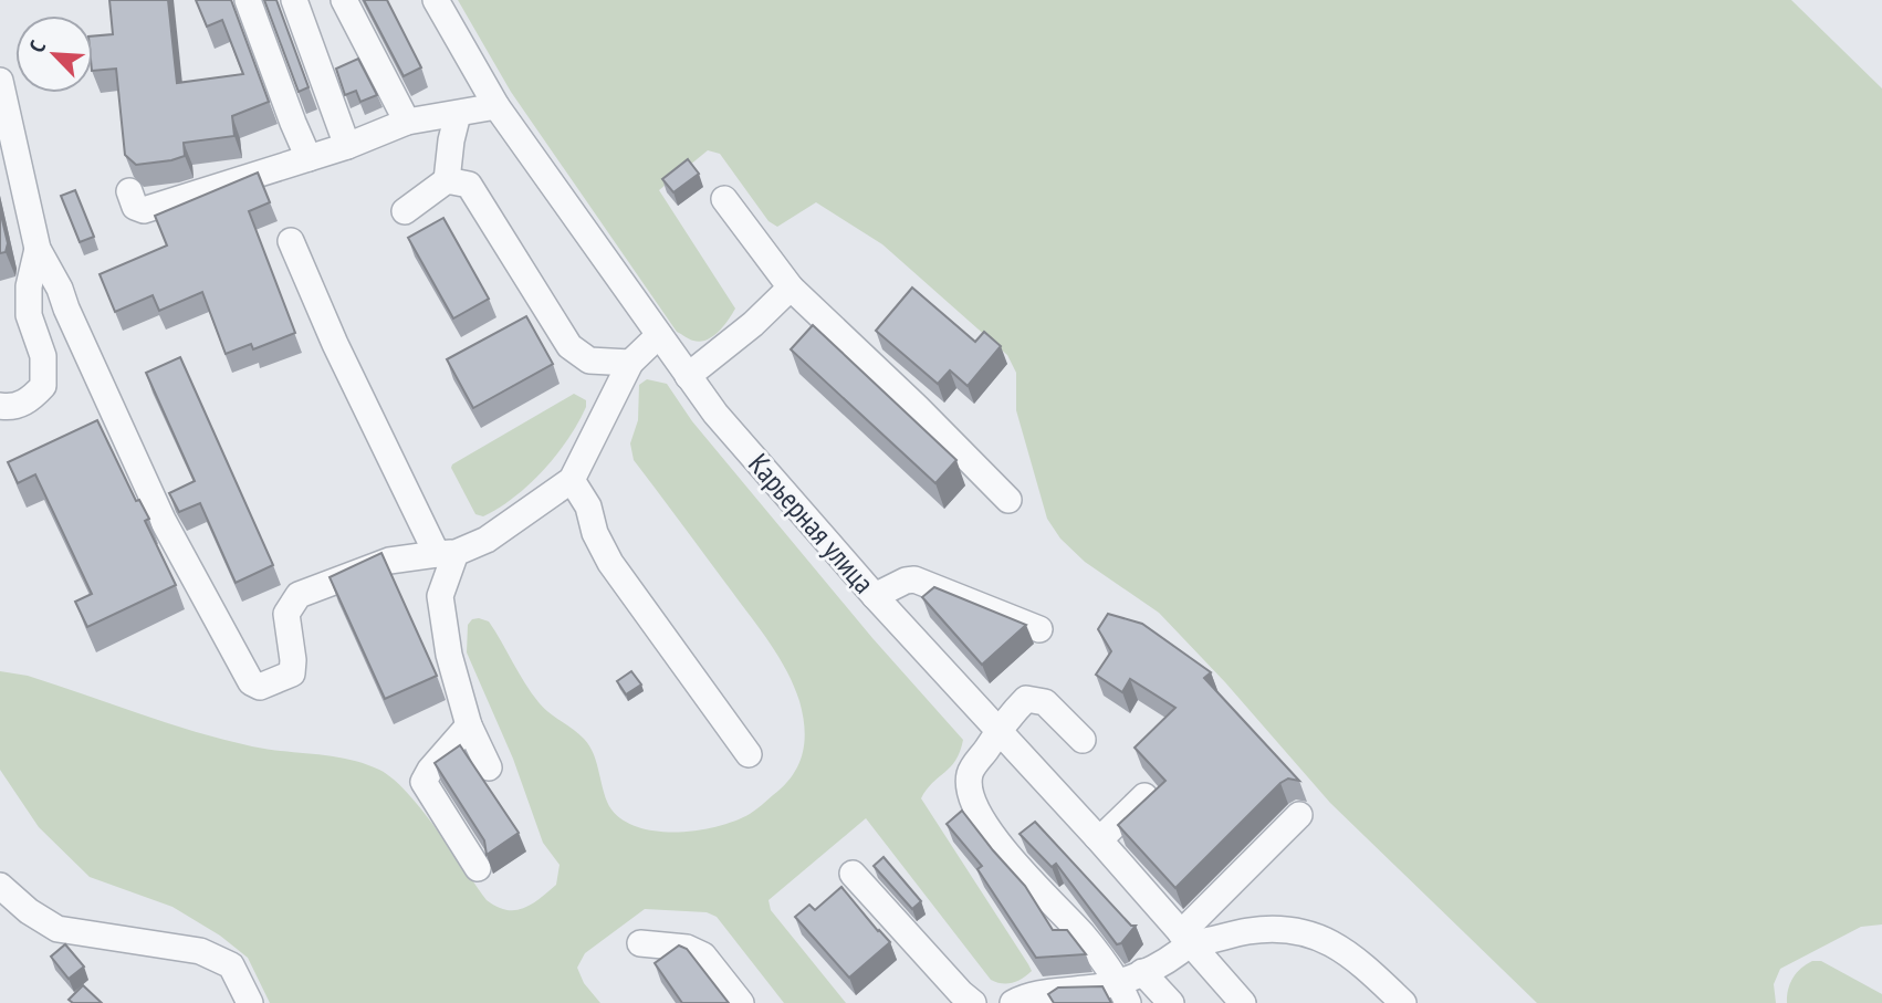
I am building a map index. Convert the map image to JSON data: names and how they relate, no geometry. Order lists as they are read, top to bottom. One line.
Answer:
{"streets":{"street":["Карьерная улица"]},"north":"top left"}
